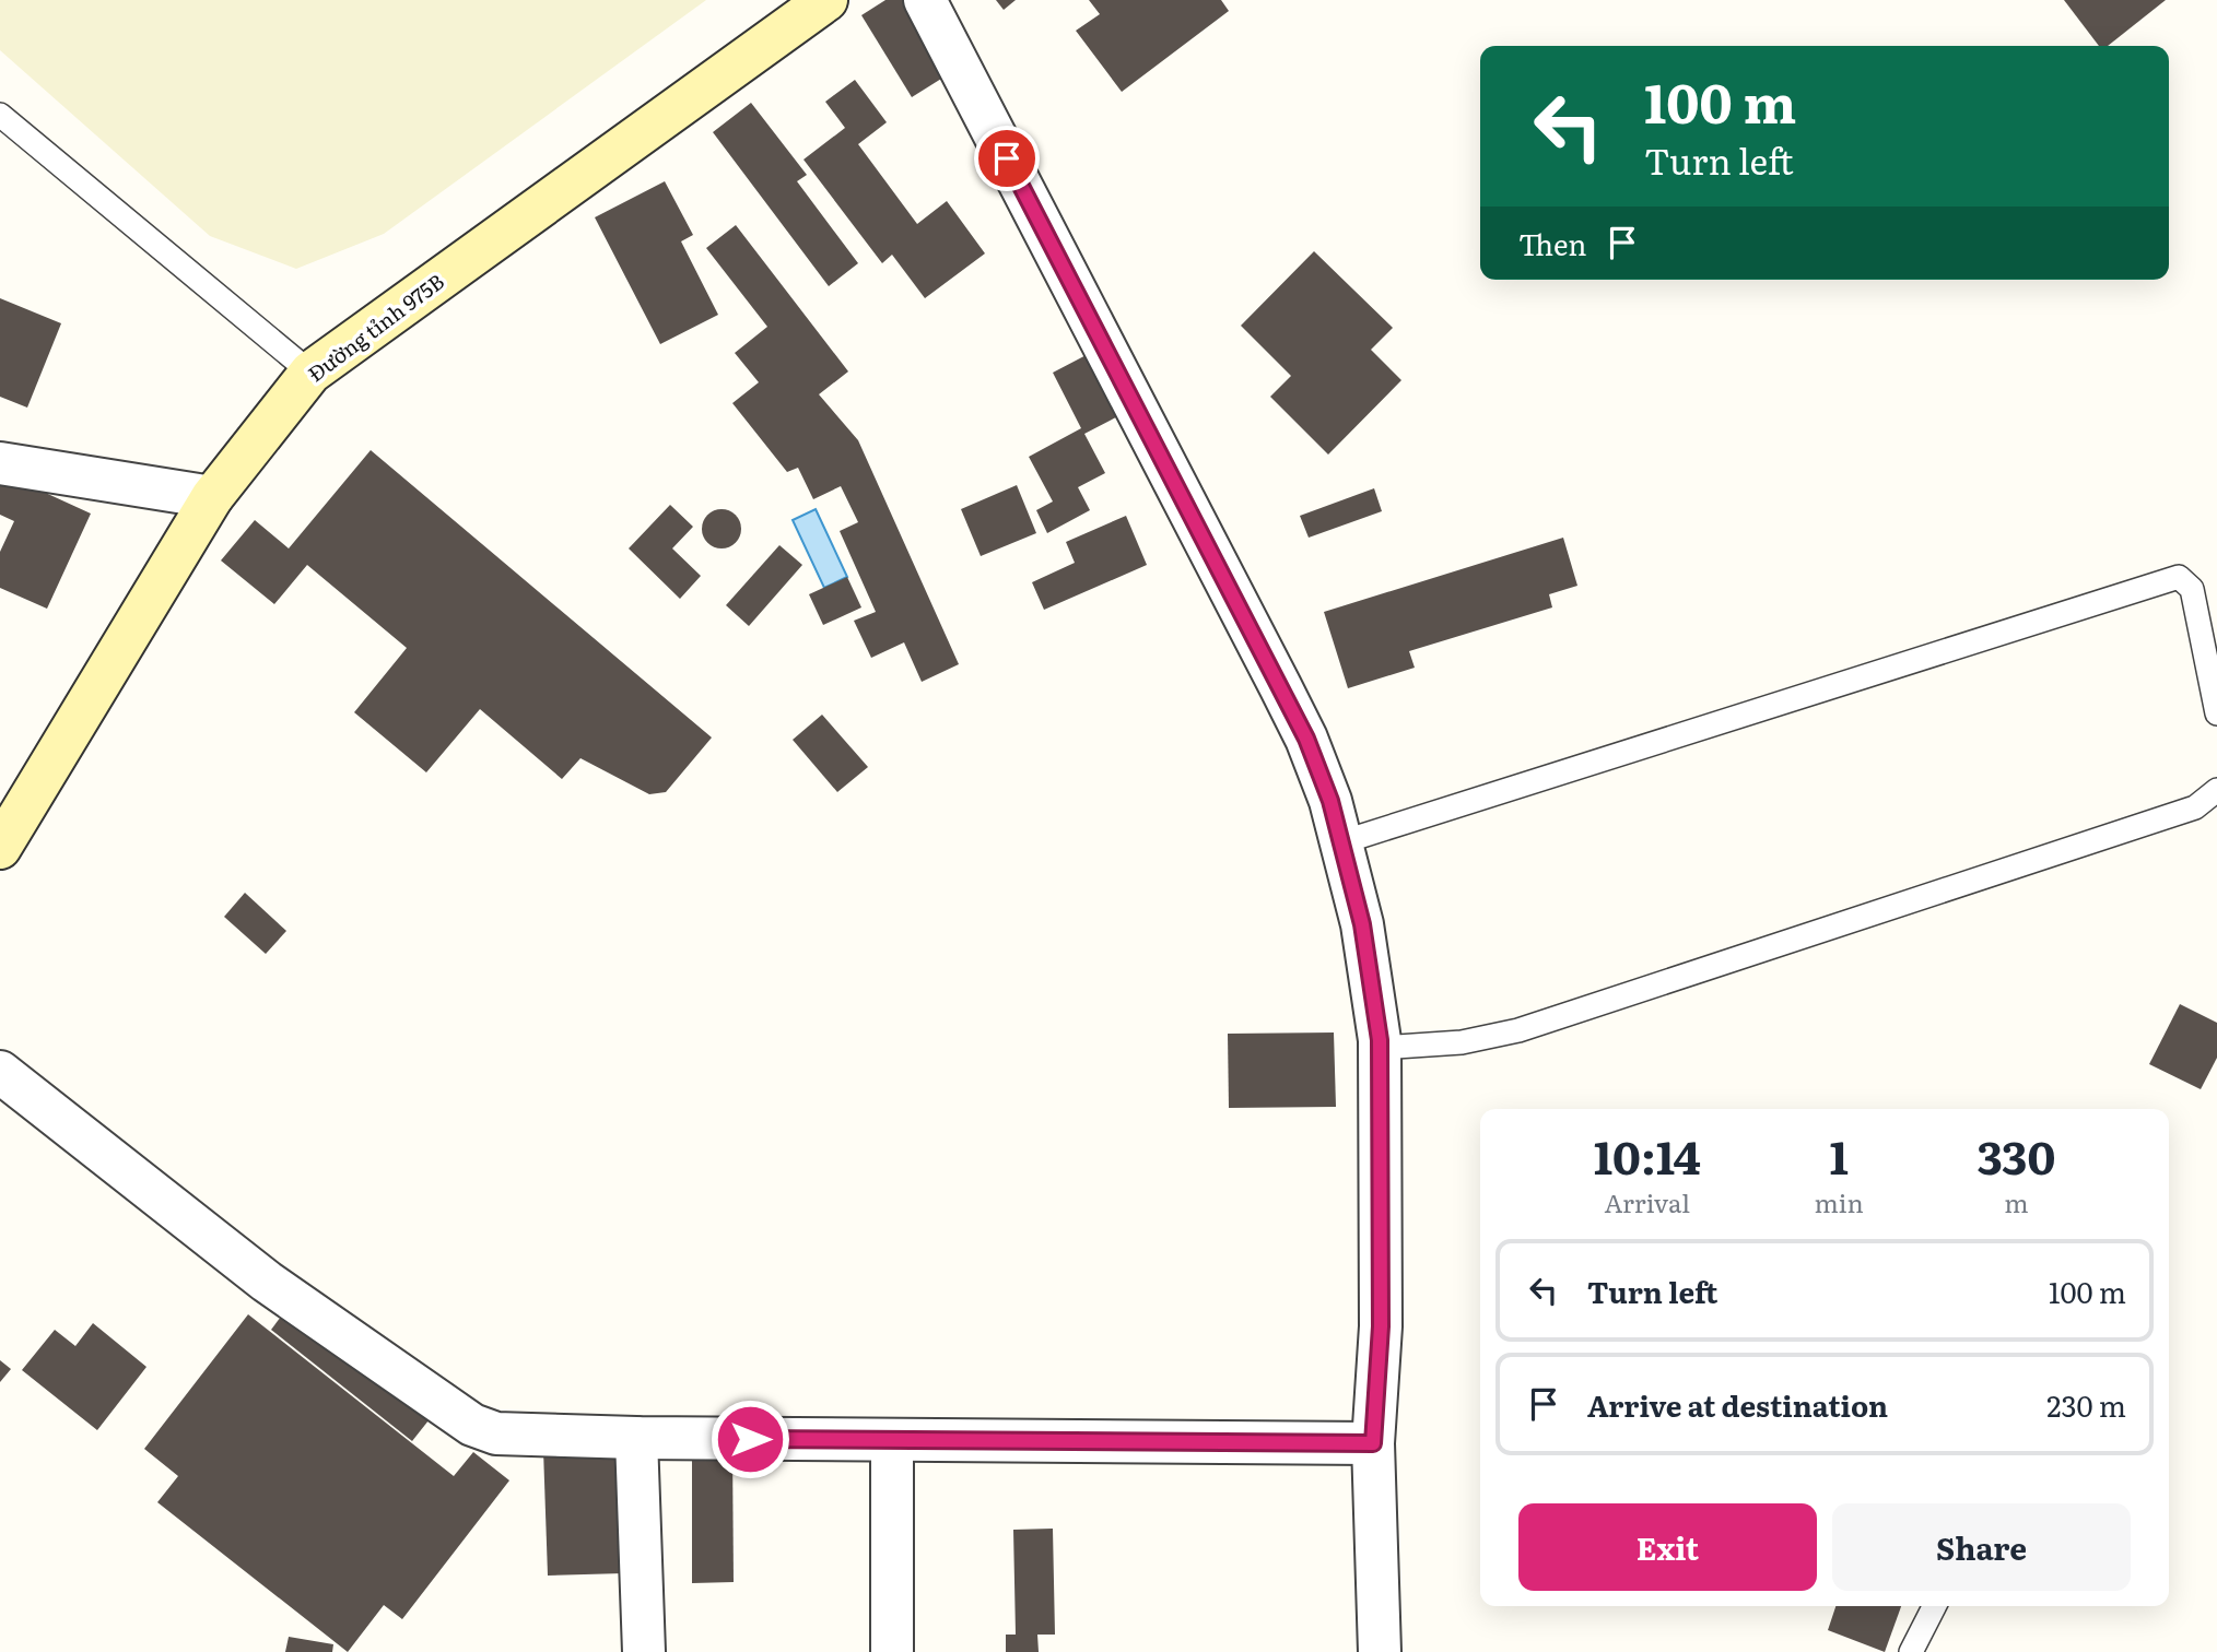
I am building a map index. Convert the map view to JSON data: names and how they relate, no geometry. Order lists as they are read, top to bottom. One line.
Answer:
{"streets":{"main road":["Đường tỉnh 975B"]},"page":{"turn":["100 m","Turn left"],"then":"Then","eta":["10:14","Arrival","1","min","330","m"],"list":[{"name":"Turn left","value":"100 m"},{"name":"Arrive at destination","value":"230 m"}],"buttons":["Exit","Share"]}}
